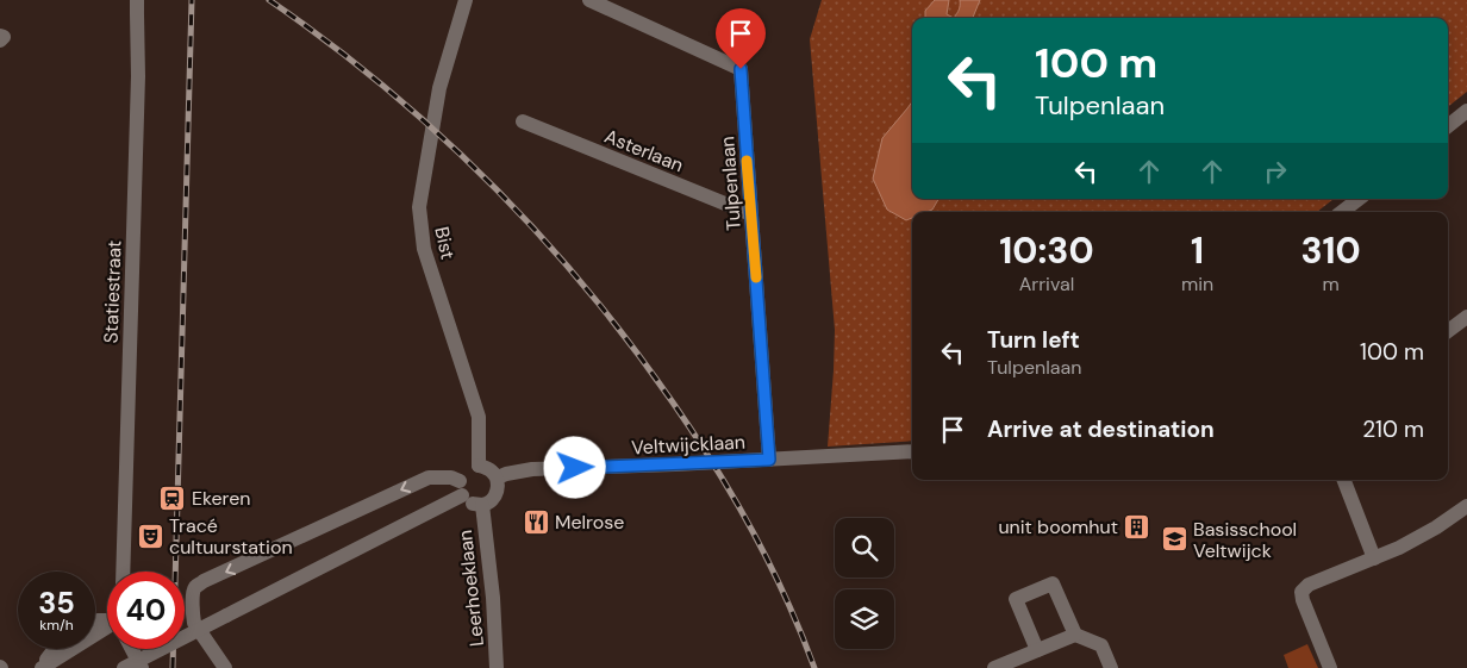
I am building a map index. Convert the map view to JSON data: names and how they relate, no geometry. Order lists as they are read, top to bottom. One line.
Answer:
{"streets":{"street":["Asterlaan","Tulpenlaan","Bist","Statiestraat","Veltwijcklaan","Leerhoeklaan"]},"crossings":[["Asterlaan","Tulpenlaan"],["Tulpenlaan","Veltwijcklaan"],["Bist","Veltwijcklaan"],["Bist","Leerhoeklaan"],["Veltwijcklaan","Leerhoeklaan"]],"places":{"station":["Ekeren"],"restaurant":["Melrose"],"building":["unit boomhut"],"theatre":["Tracé cultuurstation"],"school or university":["Basisschool Veltwijck"]},"page":{"turn":["100 m","Tulpenlaan"],"eta":["10:30","Arrival","1","min","310","m"],"list":[{"name":"Turn left","note":"Tulpenlaan","value":"100 m"},{"name":"Arrive at destination","value":"210 m"}],"speed":"35 km/h","limit":"40"}}
